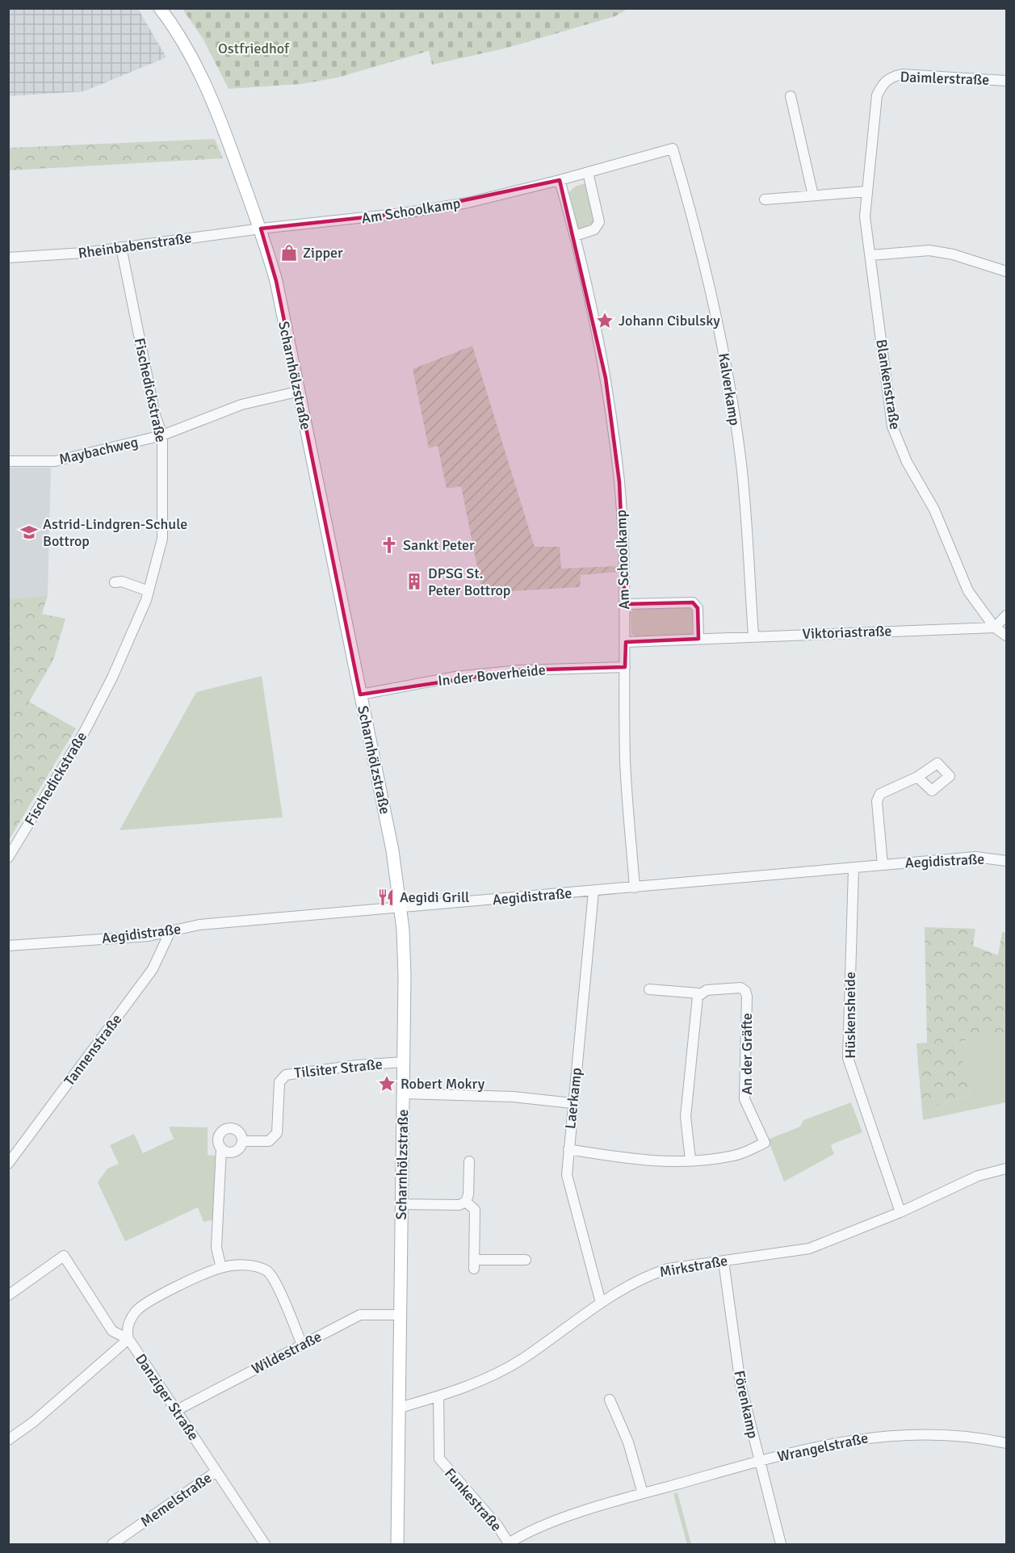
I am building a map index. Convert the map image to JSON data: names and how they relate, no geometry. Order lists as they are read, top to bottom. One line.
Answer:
{"streets":{"main road":["Scharnhölzstraße"],"street":["Daimlerstraße","Am Schoolkamp","Rheinbabenstraße","Blankenstraße","Kalverkamp","Fischedickstraße","Maybachweg","Viktoriastraße","In der Boverheide","Aegidistraße","Hüskensheide","Tannenstraße","An der Gräfte","Tilsiter Straße","Laerkamp","Mirkstraße","Wildestraße","Danziger Straße","Förenkamp","Wrangelstraße","Memelstraße","Funkestraße"]},"crossings":[["Daimlerstraße","Blankenstraße"],["Am Schoolkamp","Rheinbabenstraße"],["Am Schoolkamp","Scharnhölzstraße"],["Am Schoolkamp","Kalverkamp"],["Am Schoolkamp","Viktoriastraße"],["Am Schoolkamp","In der Boverheide"],["Am Schoolkamp","Aegidistraße"],["Rheinbabenstraße","Scharnhölzstraße"],["Rheinbabenstraße","Fischedickstraße"],["Scharnhölzstraße","Maybachweg"],["Scharnhölzstraße","In der Boverheide"],["Scharnhölzstraße","Aegidistraße"],["Scharnhölzstraße","Tilsiter Straße"],["Scharnhölzstraße","Mirkstraße"],["Scharnhölzstraße","Wildestraße"],["Blankenstraße","Viktoriastraße"],["Kalverkamp","Viktoriastraße"],["Fischedickstraße","Maybachweg"],["Aegidistraße","Hüskensheide"],["Aegidistraße","Tannenstraße"],["Aegidistraße","Laerkamp"],["Hüskensheide","Mirkstraße"],["An der Gräfte","Laerkamp"],["Laerkamp","Mirkstraße"],["Mirkstraße","Förenkamp"],["Mirkstraße","Funkestraße"],["Wildestraße","Danziger Straße"],["Danziger Straße","Memelstraße"],["Förenkamp","Wrangelstraße"],["Wrangelstraße","Funkestraße"]],"parks":["Ostfriedhof"],"places":{"shop":["Zipper"],"place":["Johann Cibulsky","Robert Mokry"],"school or university":["Astrid-Lindgren-Schule Bottrop"],"church":["Sankt Peter"],"building":["DPSG St. Peter Bottrop"],"restaurant":["Aegidi Grill"]}}
